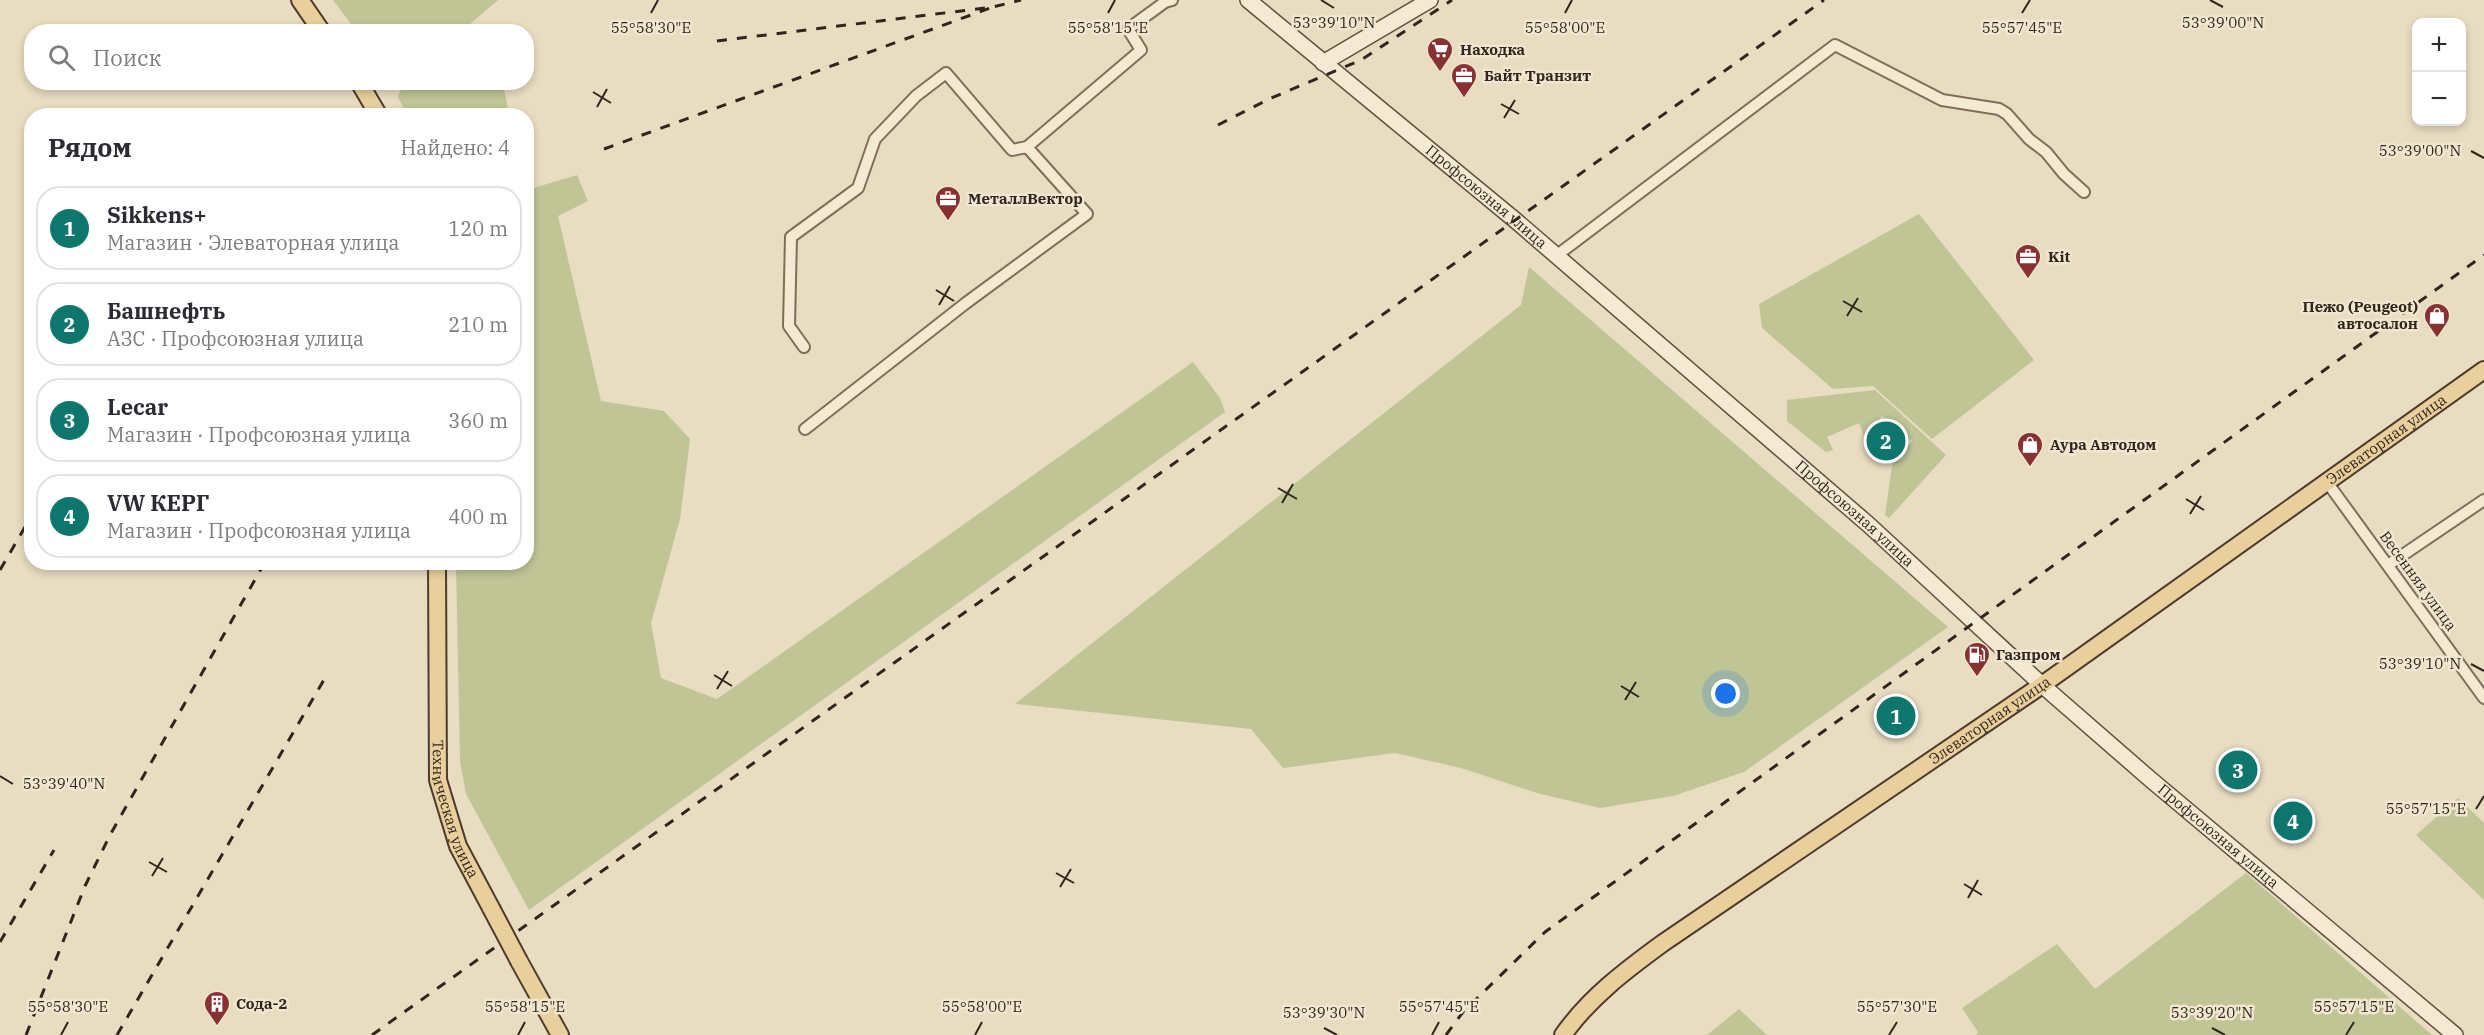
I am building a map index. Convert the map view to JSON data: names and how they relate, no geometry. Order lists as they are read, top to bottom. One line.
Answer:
{"streets":{"main road":["Профсоюзная улица","Элеваторная улица","Техническая улица"],"street":["Весенняя улица"]},"crossings":[["Профсоюзная улица","Элеваторная улица"],["Элеваторная улица","Весенняя улица"]],"places":{"supermarket":["Находка"],"office":["Байт Транзит","МеталлВектор","Kit"],"shop":["Пежо (Peugeot) автосалон","Аура Автодом"],"fuel station":["Газпром"],"building":["Сода-2"]},"page":{"map_buttons":["+","−"],"search":"Поиск","heading":["Рядом","Найдено: 4"],"list":[{"mark":"1","name":"Sikkens+","note":"Магазин · Элеваторная улица","value":"120 m"},{"mark":"2","name":"Башнефть","note":"АЗС · Профсоюзная улица","value":"210 m"},{"mark":"3","name":"Lecar","note":"Магазин · Профсоюзная улица","value":"360 m"},{"mark":"4","name":"VW КЕРГ","note":"Магазин · Профсоюзная улица","value":"400 m"}],"pins":["2","1","3","4"]},"coordinates":["53°39'10\"N","53°39'00\"N","55°58'15\"E","55°57'45\"E","55°58'30\"E","55°58'00\"E","53°39'40\"N","55°57'15\"E","55°57'30\"E","53°39'30\"N","53°39'20\"N"]}
